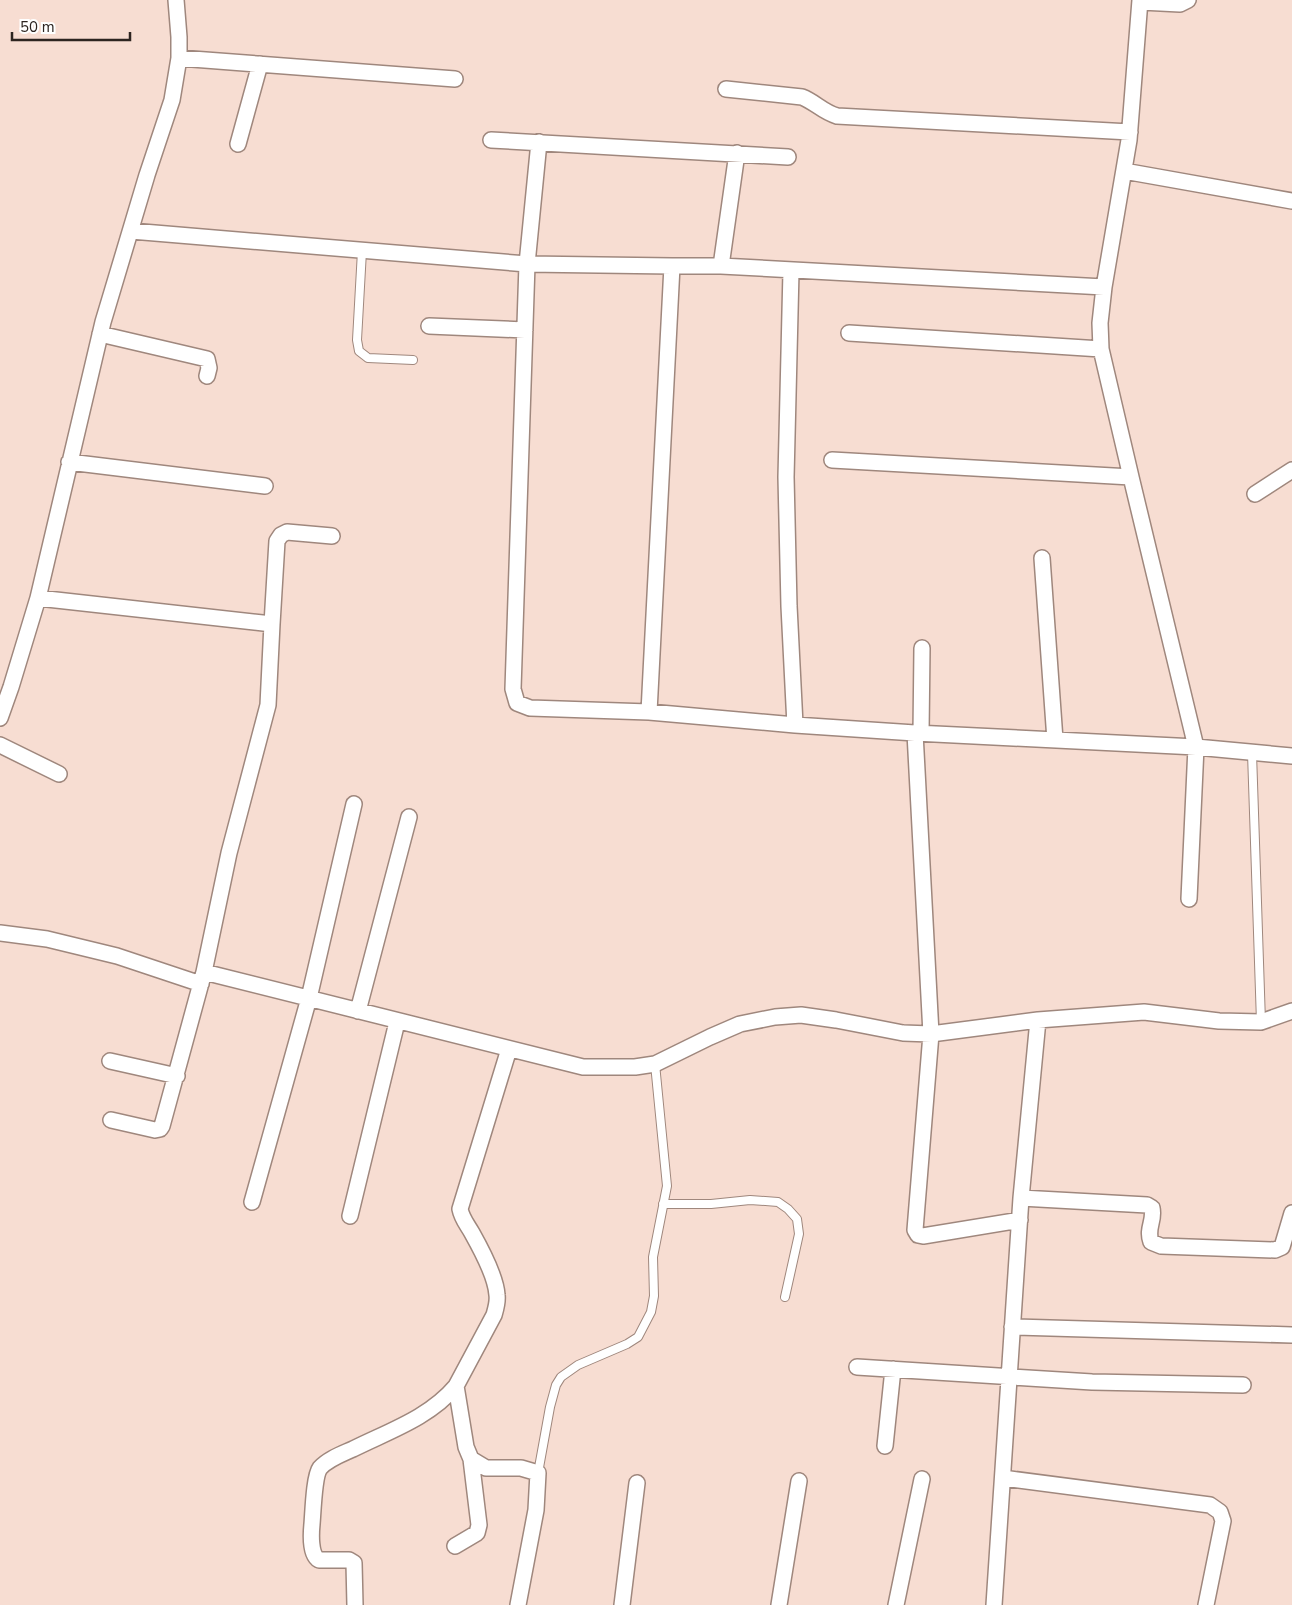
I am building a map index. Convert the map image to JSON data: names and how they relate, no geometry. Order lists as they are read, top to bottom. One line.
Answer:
{"scale_bar":"50 m"}
